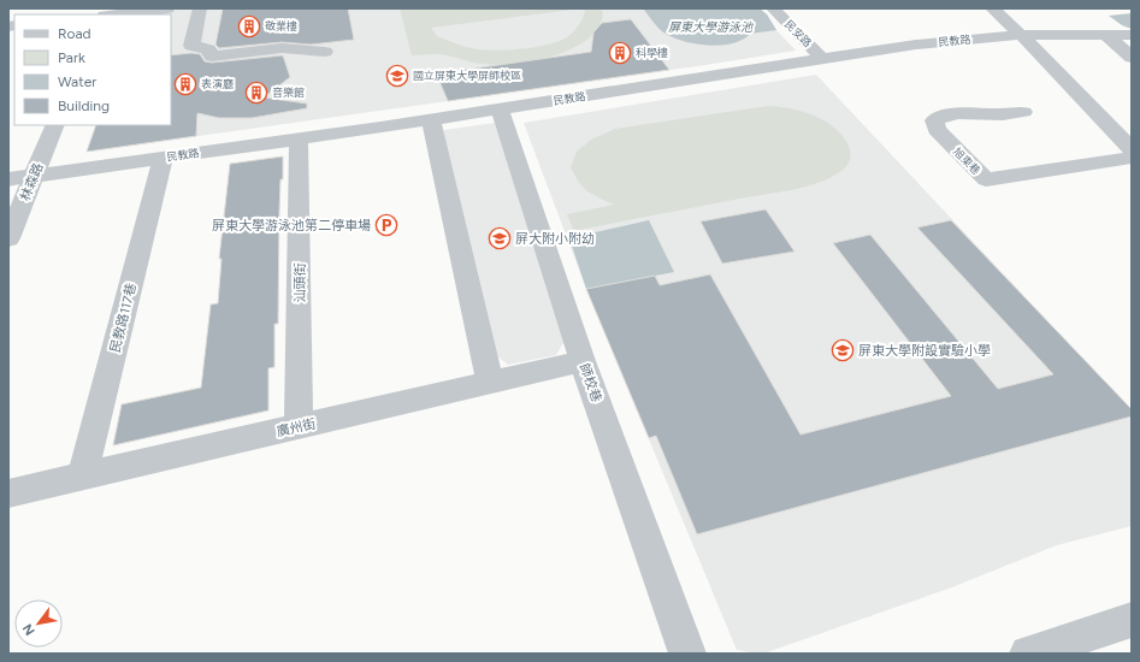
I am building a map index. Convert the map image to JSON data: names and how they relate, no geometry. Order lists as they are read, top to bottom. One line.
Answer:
{"streets":{"street":["民安路","民教路","旭東巷","林森路","汕頭街","民教路117巷","師校巷","廣州街"]},"crossings":[["民安路","民教路"],["民教路","林森路"],["民教路","汕頭街"],["民教路","民教路117巷"],["民教路","師校巷"],["汕頭街","廣州街"],["民教路117巷","廣州街"],["師校巷","廣州街"]],"water":["屏東大學游泳池"],"places":{"building":["敬業樓","科學樓","表演廳","音樂館"],"school or university":["國立屏東大學屏師校區","屏大附小附幼","屏東大學附設實驗小學"],"parking":["屏東大學游泳池第二停車場"]},"legend":["Road","Park","Water","Building"],"north":"bottom left"}
